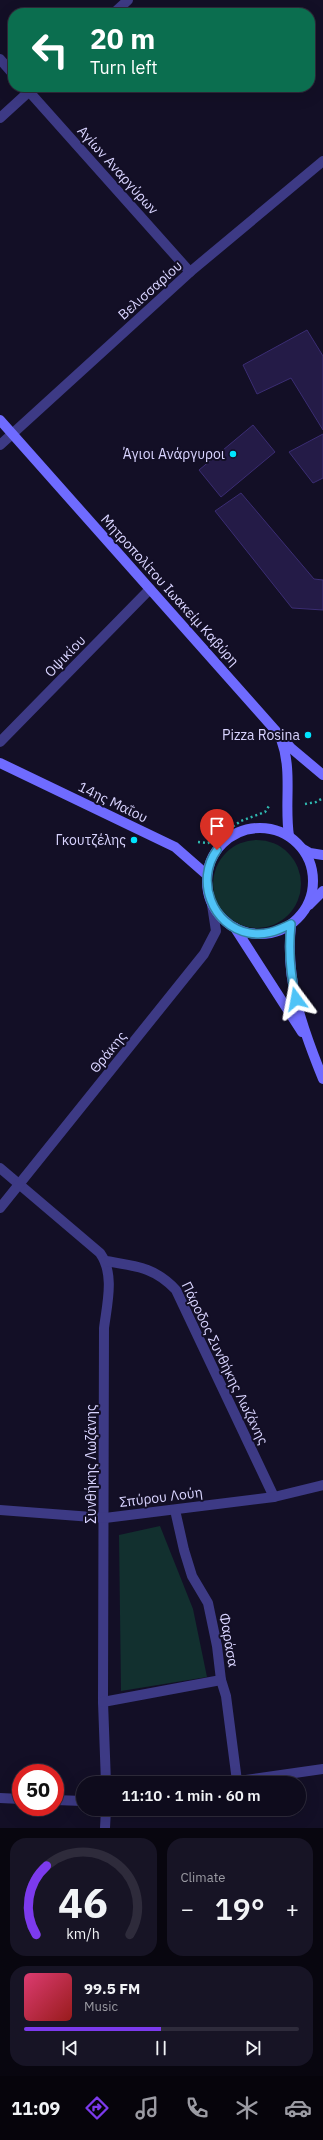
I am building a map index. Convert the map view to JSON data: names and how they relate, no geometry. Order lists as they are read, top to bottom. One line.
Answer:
{"streets":{"main road":["Μητροπολίτου Ιωακείμ Καβύρη","14ης Μαΐου"],"street":["Αγίων Αναργύρων","Βελισσαρίου","Οψικίου","Θράκης","Πάροδος Συνθήκης Λωζάνης","Συνθήκης Λωζάνης","Σπύρου Λούη","Φαράσα"]},"crossings":[["Αγίων Αναργύρων","Βελισσαρίου"],["Βελισσαρίου","Μητροπολίτου Ιωακείμ Καβύρη"],["Μητροπολίτου Ιωακείμ Καβύρη","Οψικίου"],["14ης Μαΐου","Θράκης"],["Πάροδος Συνθήκης Λωζάνης","Συνθήκης Λωζάνης"],["Πάροδος Συνθήκης Λωζάνης","Σπύρου Λούη"],["Συνθήκης Λωζάνης","Σπύρου Λούη"],["Σπύρου Λούη","Φαράσα"]],"places":["Άγιοι Ανάργυροι","Pizza Rosina","Γκουτζέλης"],"page":{"turn":["20 m","Turn left"],"limit":"50","trip":"11:10 · 1 min · 60 m","tile":"Climate","heat":["−","19°","+"],"song":["99.5 FM","Music"],"tabs":"11:09","gauge":["46","km/h"]}}
